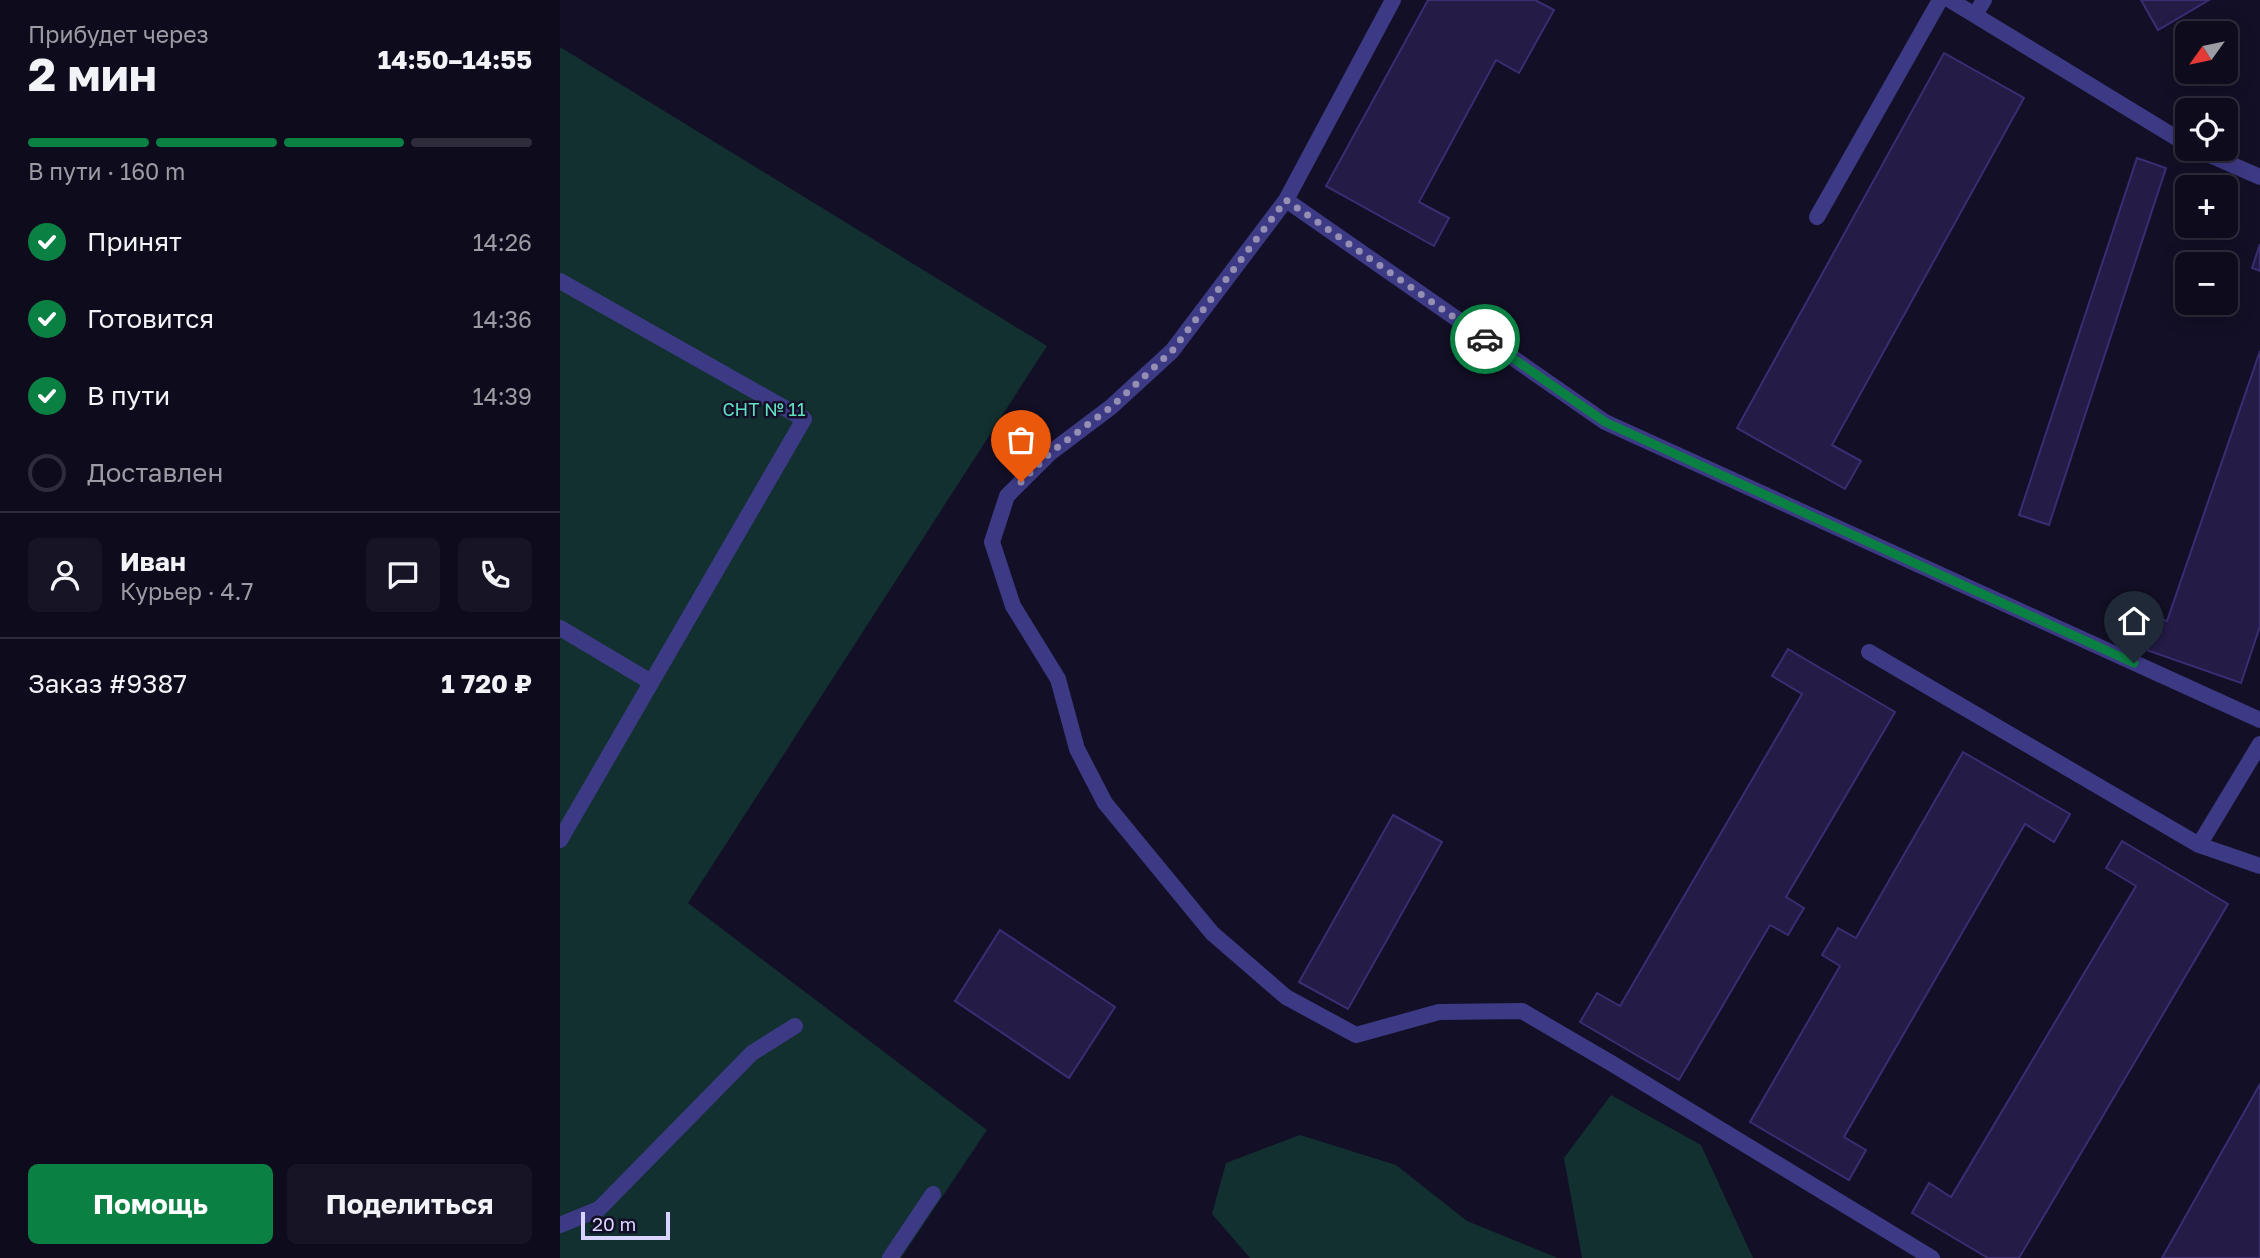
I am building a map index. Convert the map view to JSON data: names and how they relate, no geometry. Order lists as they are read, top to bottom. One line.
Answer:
{"parks":["СНТ № 11"],"scale_bar":"20 m","north":"bottom left","page":{"heading":["2 мин","Прибудет через","14:50–14:55"],"panel":["Иван","Курьер · 4.7","Заказ #9387","1 720 ₽"],"map_buttons":["+","−"],"bar":"В пути · 160 m","list":[["Принят","14:26"],["Готовится","14:36"],["В пути","14:39"],"Доставлен"],"buttons":["Помощь","Поделиться"],"scale":"20 m"}}
